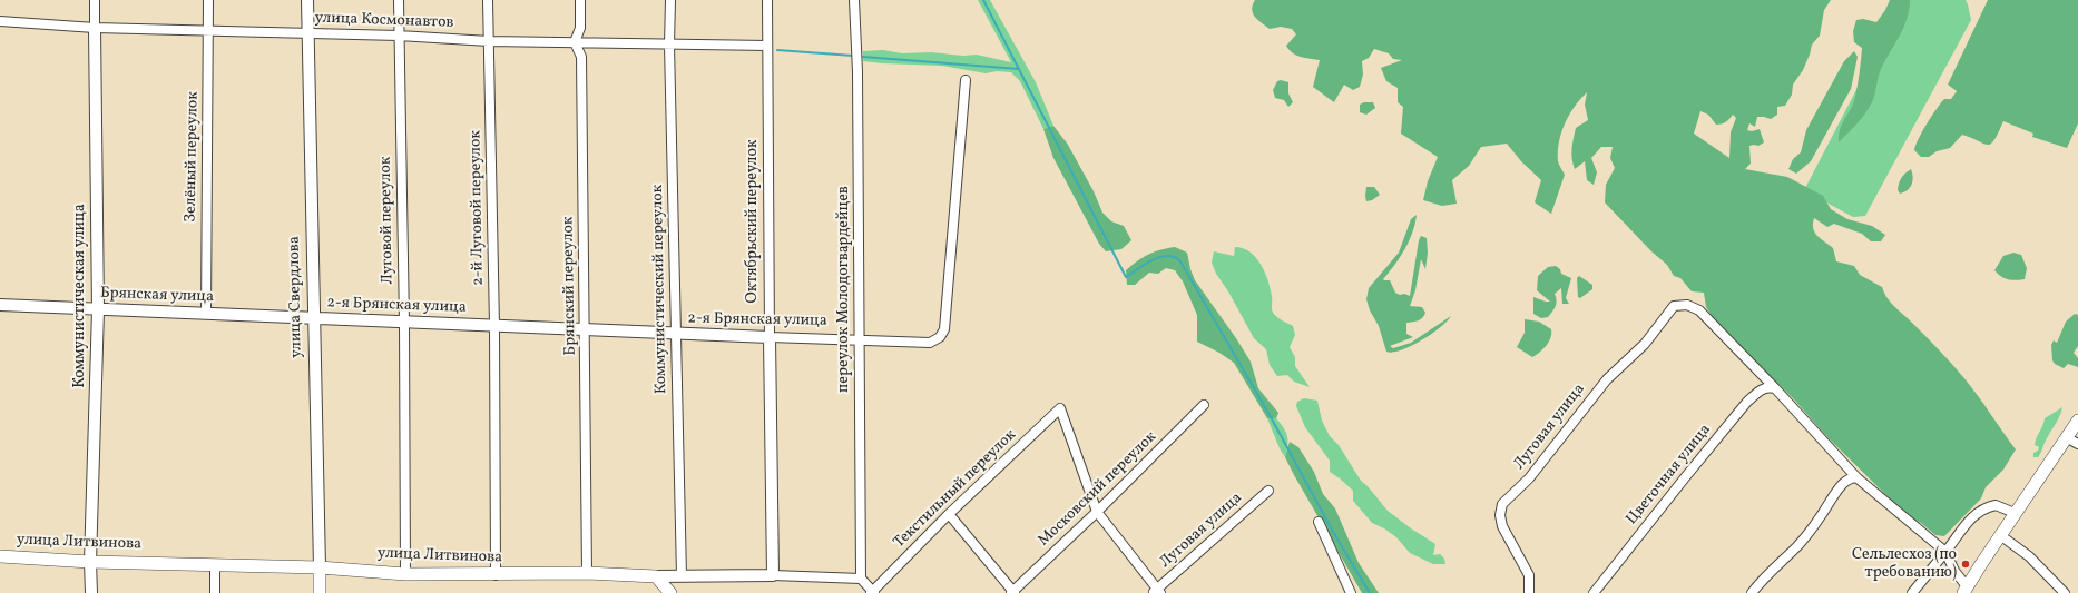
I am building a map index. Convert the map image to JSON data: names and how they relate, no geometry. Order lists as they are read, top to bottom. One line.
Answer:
{"streets":{"main road":["улица Свердлова","улица Литвинова"],"street":["улица Космонавтов","Зелёный переулок","2-й Луговой переулок","Луговой переулок","Октябрьский переулок","Брянский переулок","Коммунистический переулок","переулок Молодогвардейцев","Коммунистическая улица","Брянская улица","2-я Брянская улица","Луговая улица","Цветочная улица","Текстильный переулок","Московский переулок"]},"crossings":[["улица Космонавтов","Зелёный переулок"],["улица Космонавтов","2-й Луговой переулок"],["улица Космонавтов","Луговой переулок"],["улица Космонавтов","Октябрьский переулок"],["улица Космонавтов","Брянский переулок"],["улица Космонавтов","Коммунистический переулок"],["улица Космонавтов","Коммунистическая улица"],["улица Космонавтов","улица Свердлова"],["Зелёный переулок","Брянская улица"],["2-й Луговой переулок","2-я Брянская улица"],["2-й Луговой переулок","улица Литвинова"],["Луговой переулок","2-я Брянская улица"],["Луговой переулок","улица Литвинова"],["Октябрьский переулок","2-я Брянская улица"],["Октябрьский переулок","улица Литвинова"],["Брянский переулок","2-я Брянская улица"],["Брянский переулок","улица Литвинова"],["Коммунистический переулок","2-я Брянская улица"],["Коммунистический переулок","улица Литвинова"],["переулок Молодогвардейцев","2-я Брянская улица"],["переулок Молодогвардейцев","улица Литвинова"],["Коммунистическая улица","Брянская улица"],["Коммунистическая улица","улица Литвинова"],["Брянская улица","улица Свердлова"],["Брянская улица","2-я Брянская улица"],["улица Свердлова","2-я Брянская улица"],["улица Свердлова","улица Литвинова"],["Луговая улица","Цветочная улица"],["Текстильный переулок","Московский переулок"]],"places":["Сельлесхоз (по требованию)"]}
